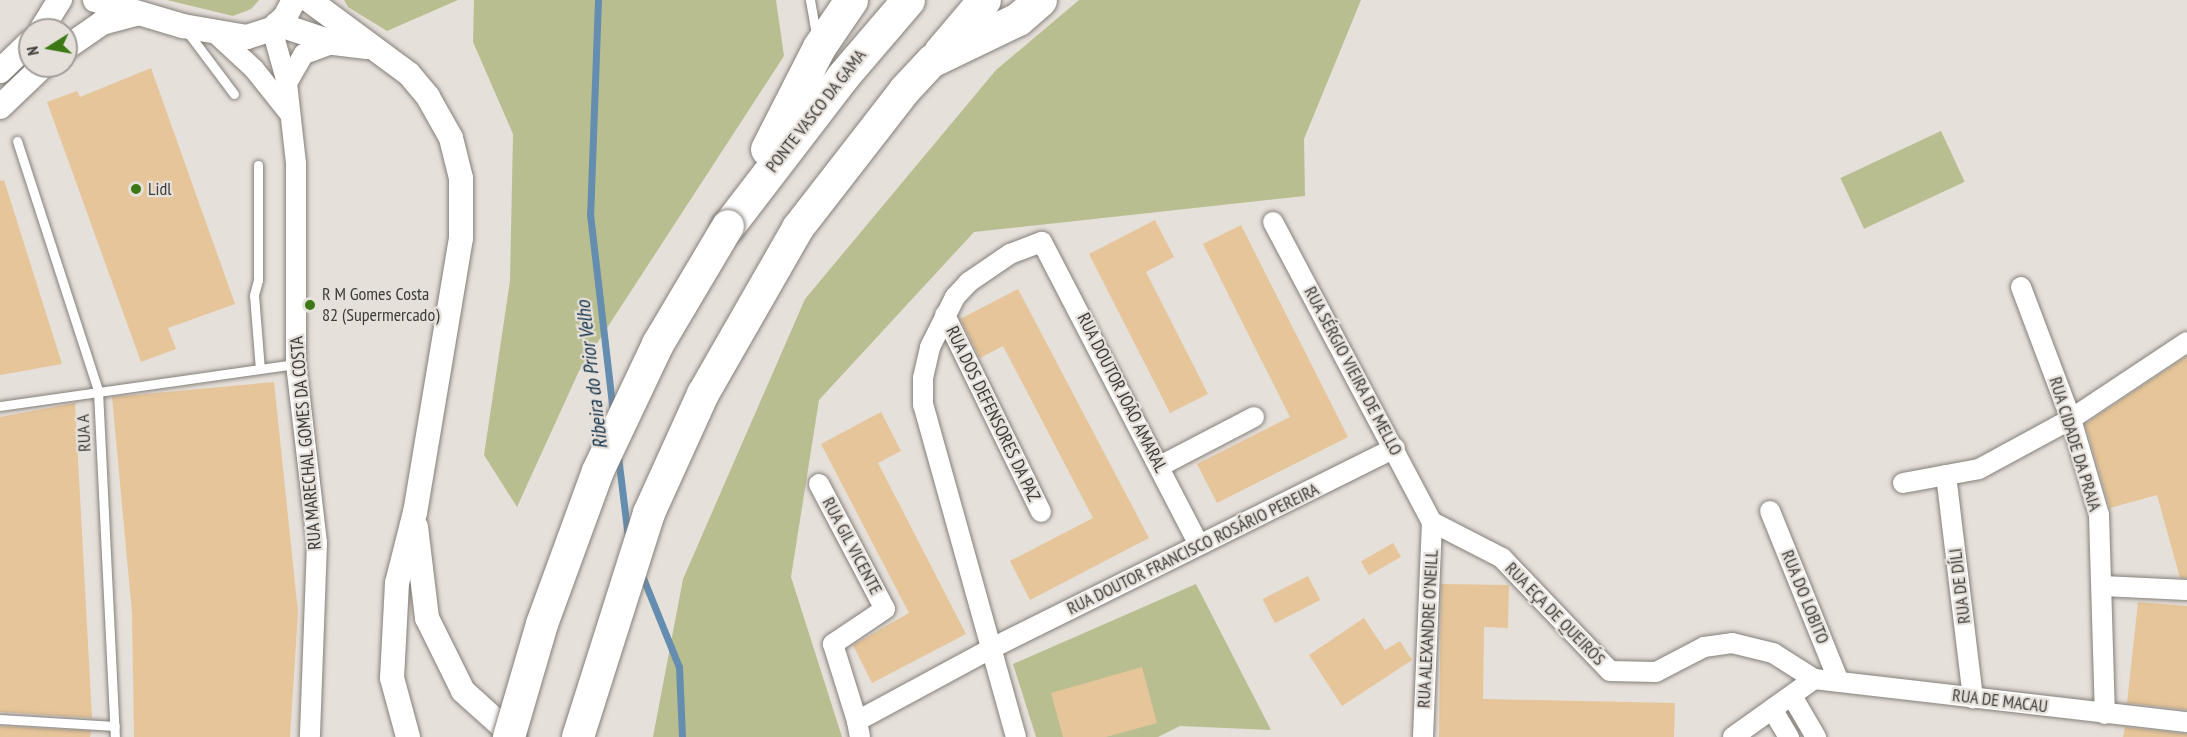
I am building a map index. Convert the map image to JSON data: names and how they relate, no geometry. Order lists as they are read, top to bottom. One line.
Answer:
{"streets":{"highway":["PONTE VASCO DA GAMA"],"street":["RUA SÉRGIO VIEIRA DE MELLO","RUA DOUTOR JOÃO AMARAL","RUA DOS DEFENSORES DA PAZ","RUA MARECHAL GOMES DA COSTA","RUA CIDADE DA PRAIA","RUA GIL VICENTE","RUA DOUTOR FRANCISCO ROSÁRIO PEREIRA","RUA DE DÍLI","RUA DO LOBITO","RUA EÇA DE QUEIRÓS","RUA ALEXANDRE O'NEILL","RUA DE MACAU"],"lane":["RUA A"]},"crossings":[["RUA SÉRGIO VIEIRA DE MELLO","RUA DOUTOR FRANCISCO ROSÁRIO PEREIRA"],["RUA SÉRGIO VIEIRA DE MELLO","RUA EÇA DE QUEIRÓS"],["RUA SÉRGIO VIEIRA DE MELLO","RUA ALEXANDRE O'NEILL"],["RUA DOUTOR JOÃO AMARAL","RUA DOS DEFENSORES DA PAZ"],["RUA DOUTOR JOÃO AMARAL","RUA DOUTOR FRANCISCO ROSÁRIO PEREIRA"],["RUA CIDADE DA PRAIA","RUA DE MACAU"],["RUA GIL VICENTE","RUA DOUTOR FRANCISCO ROSÁRIO PEREIRA"],["RUA DE DÍLI","RUA DE MACAU"],["RUA DO LOBITO","RUA DE MACAU"],["RUA EÇA DE QUEIRÓS","RUA ALEXANDRE O'NEILL"],["RUA EÇA DE QUEIRÓS","RUA DE MACAU"]],"water":["Ribeira do Prior Velho"],"places":["Lidl","R M Gomes Costa 82 (Supermercado)"],"north":"left"}
